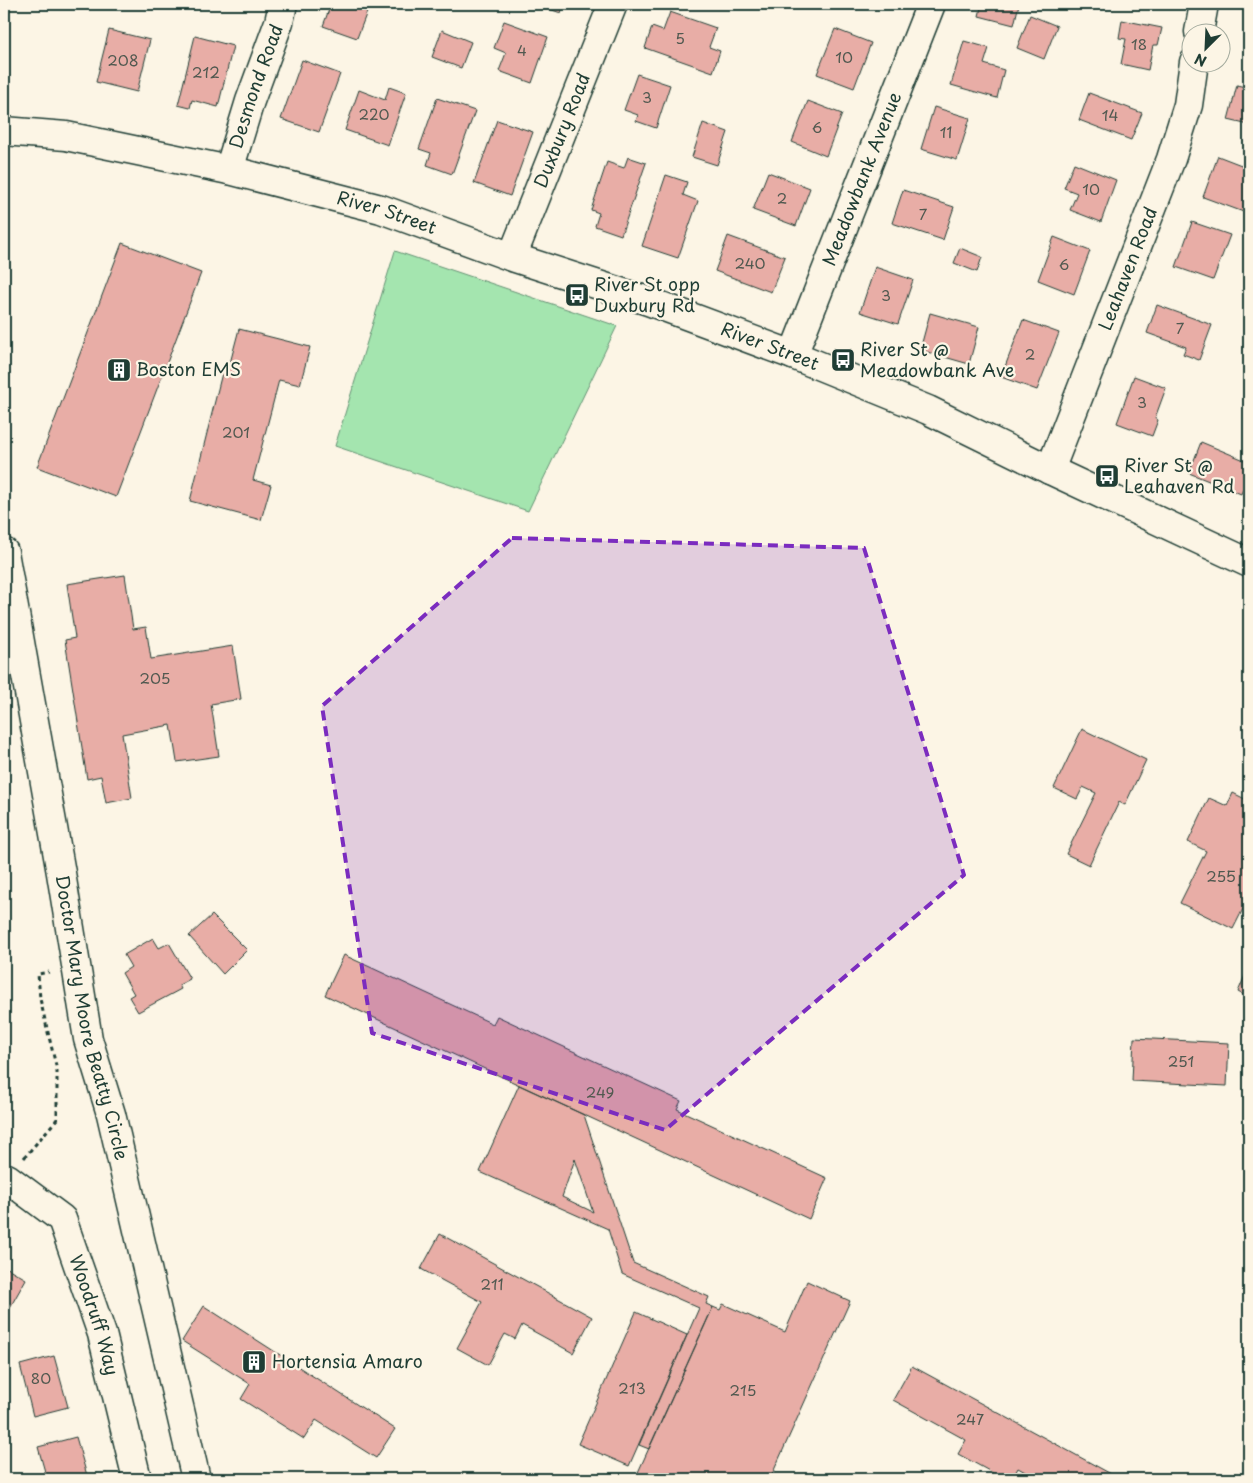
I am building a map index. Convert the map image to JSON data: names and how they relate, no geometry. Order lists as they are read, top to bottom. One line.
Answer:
{"streets":{"street":["Desmond Road","Duxbury Road","Meadowbank Avenue","River Street","Leahaven Road","Doctor Mary Moore Beatty Circle","Woodruff Way"]},"crossings":[["Desmond Road","River Street"],["Duxbury Road","River Street"],["Meadowbank Avenue","River Street"],["River Street","Leahaven Road"]],"places":{"bus stop":["River St opp Duxbury Rd","River St @ Meadowbank Ave","River St @ Leahaven Rd"],"building":["Boston EMS","Hortensia Amaro"]},"house_numbers":["5","18","4","10","208","212","3","220","14","6","11","10","2","7","240","6","3","7","2","3","201","205","255","251","249","211","80","213","215","247"],"north":"bottom left"}
